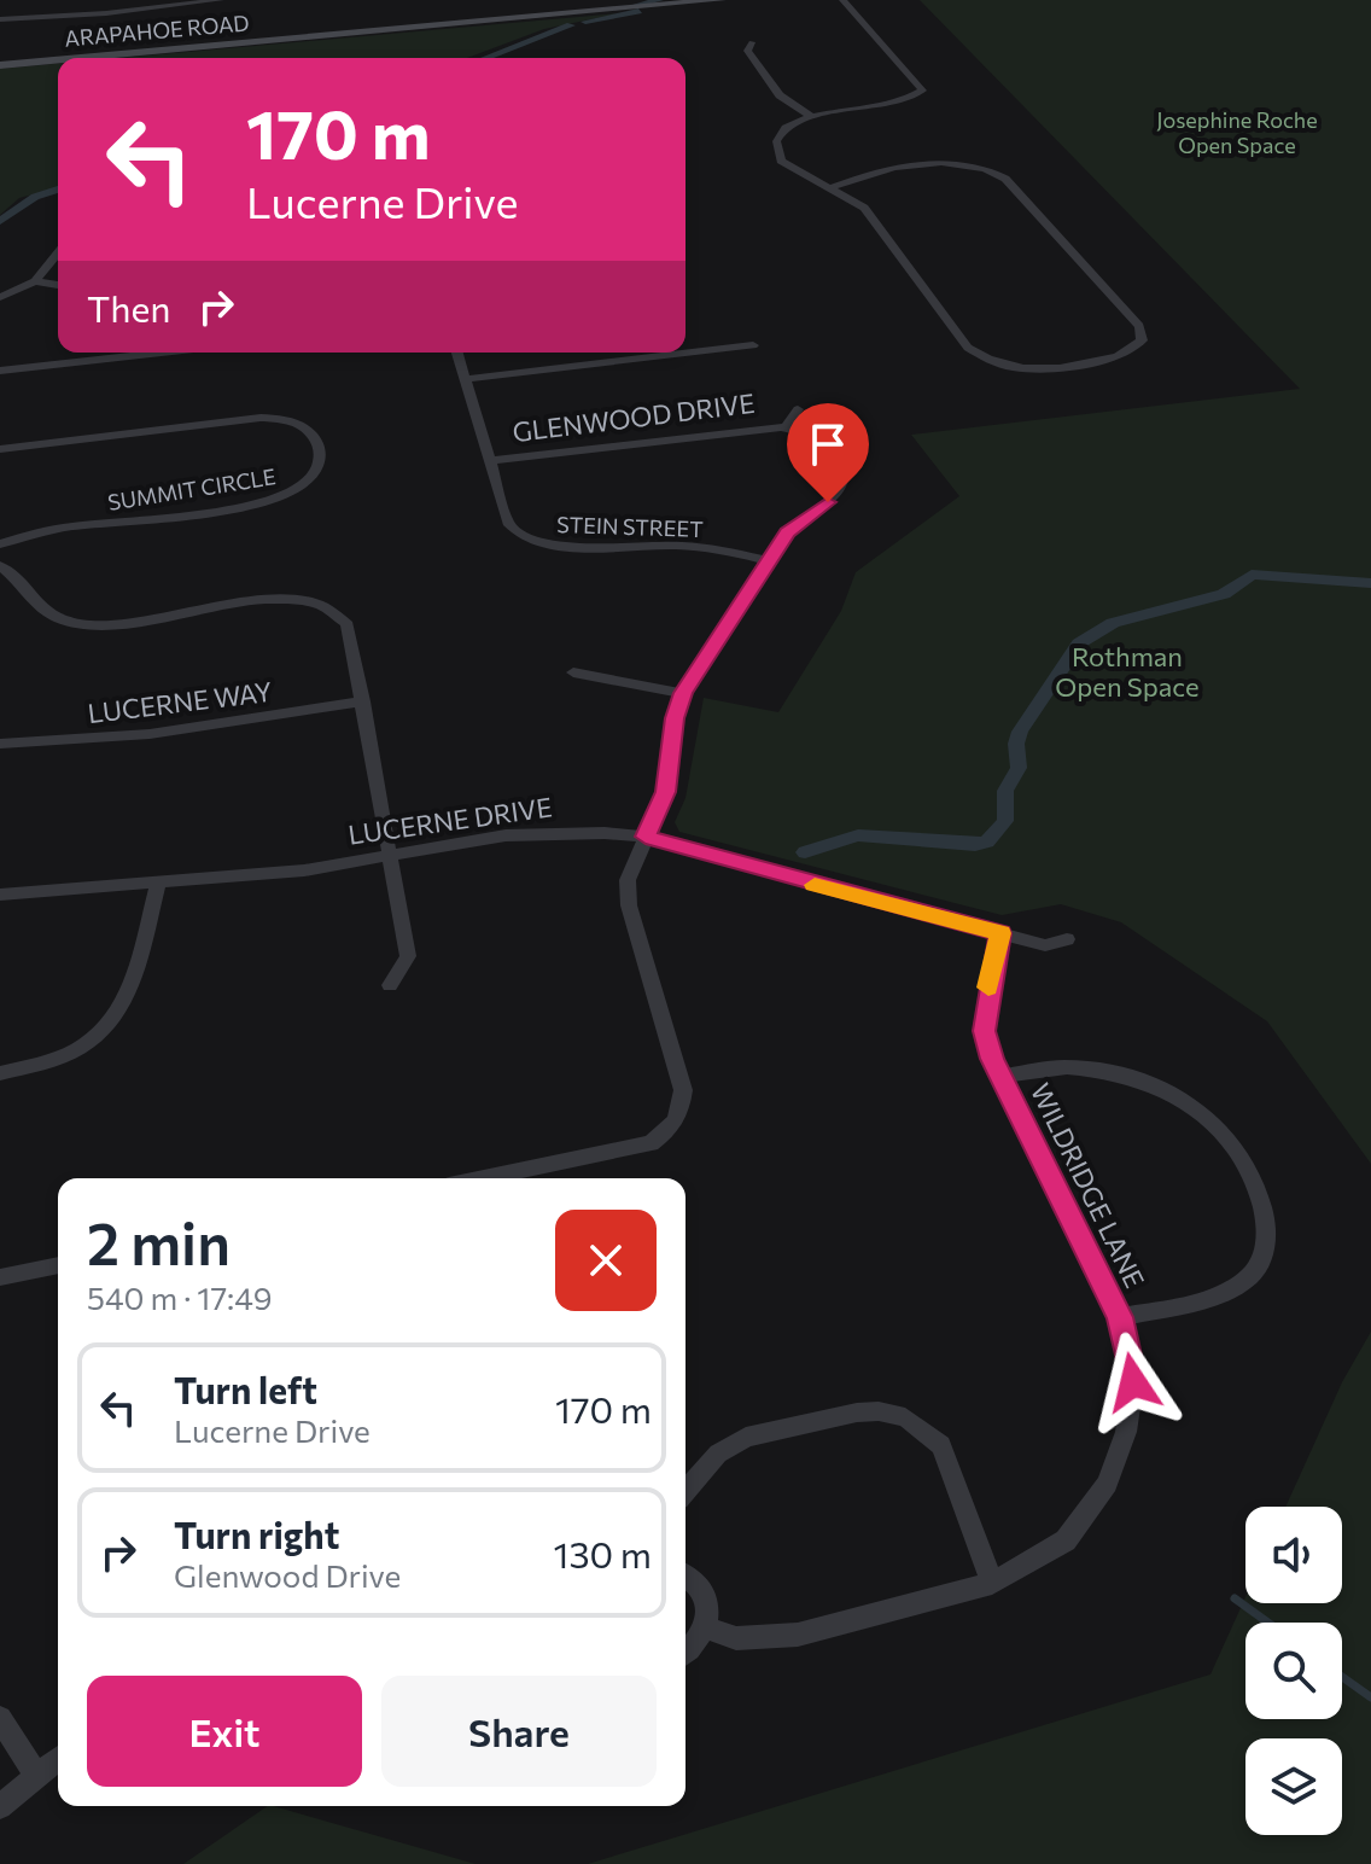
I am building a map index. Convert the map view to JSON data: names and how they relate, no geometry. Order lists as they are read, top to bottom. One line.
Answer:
{"streets":{"main road":["ARAPAHOE ROAD"],"street":["GLENWOOD DRIVE","SUMMIT CIRCLE","STEIN STREET","LUCERNE WAY","LUCERNE DRIVE","WILDRIDGE LANE"]},"crossings":[["GLENWOOD DRIVE","STEIN STREET"],["GLENWOOD DRIVE","LUCERNE DRIVE"],["LUCERNE DRIVE","WILDRIDGE LANE"]],"parks":["Josephine Roche Open Space","Rothman Open Space"],"page":{"turn":["170 m","Lucerne Drive"],"then":"Then","heading":["2 min","540 m · 17:49"],"list":[{"name":"Turn left","note":"Lucerne Drive","value":"170 m"},{"name":"Turn right","note":"Glenwood Drive","value":"130 m"}],"buttons":["Exit","Share"]}}
